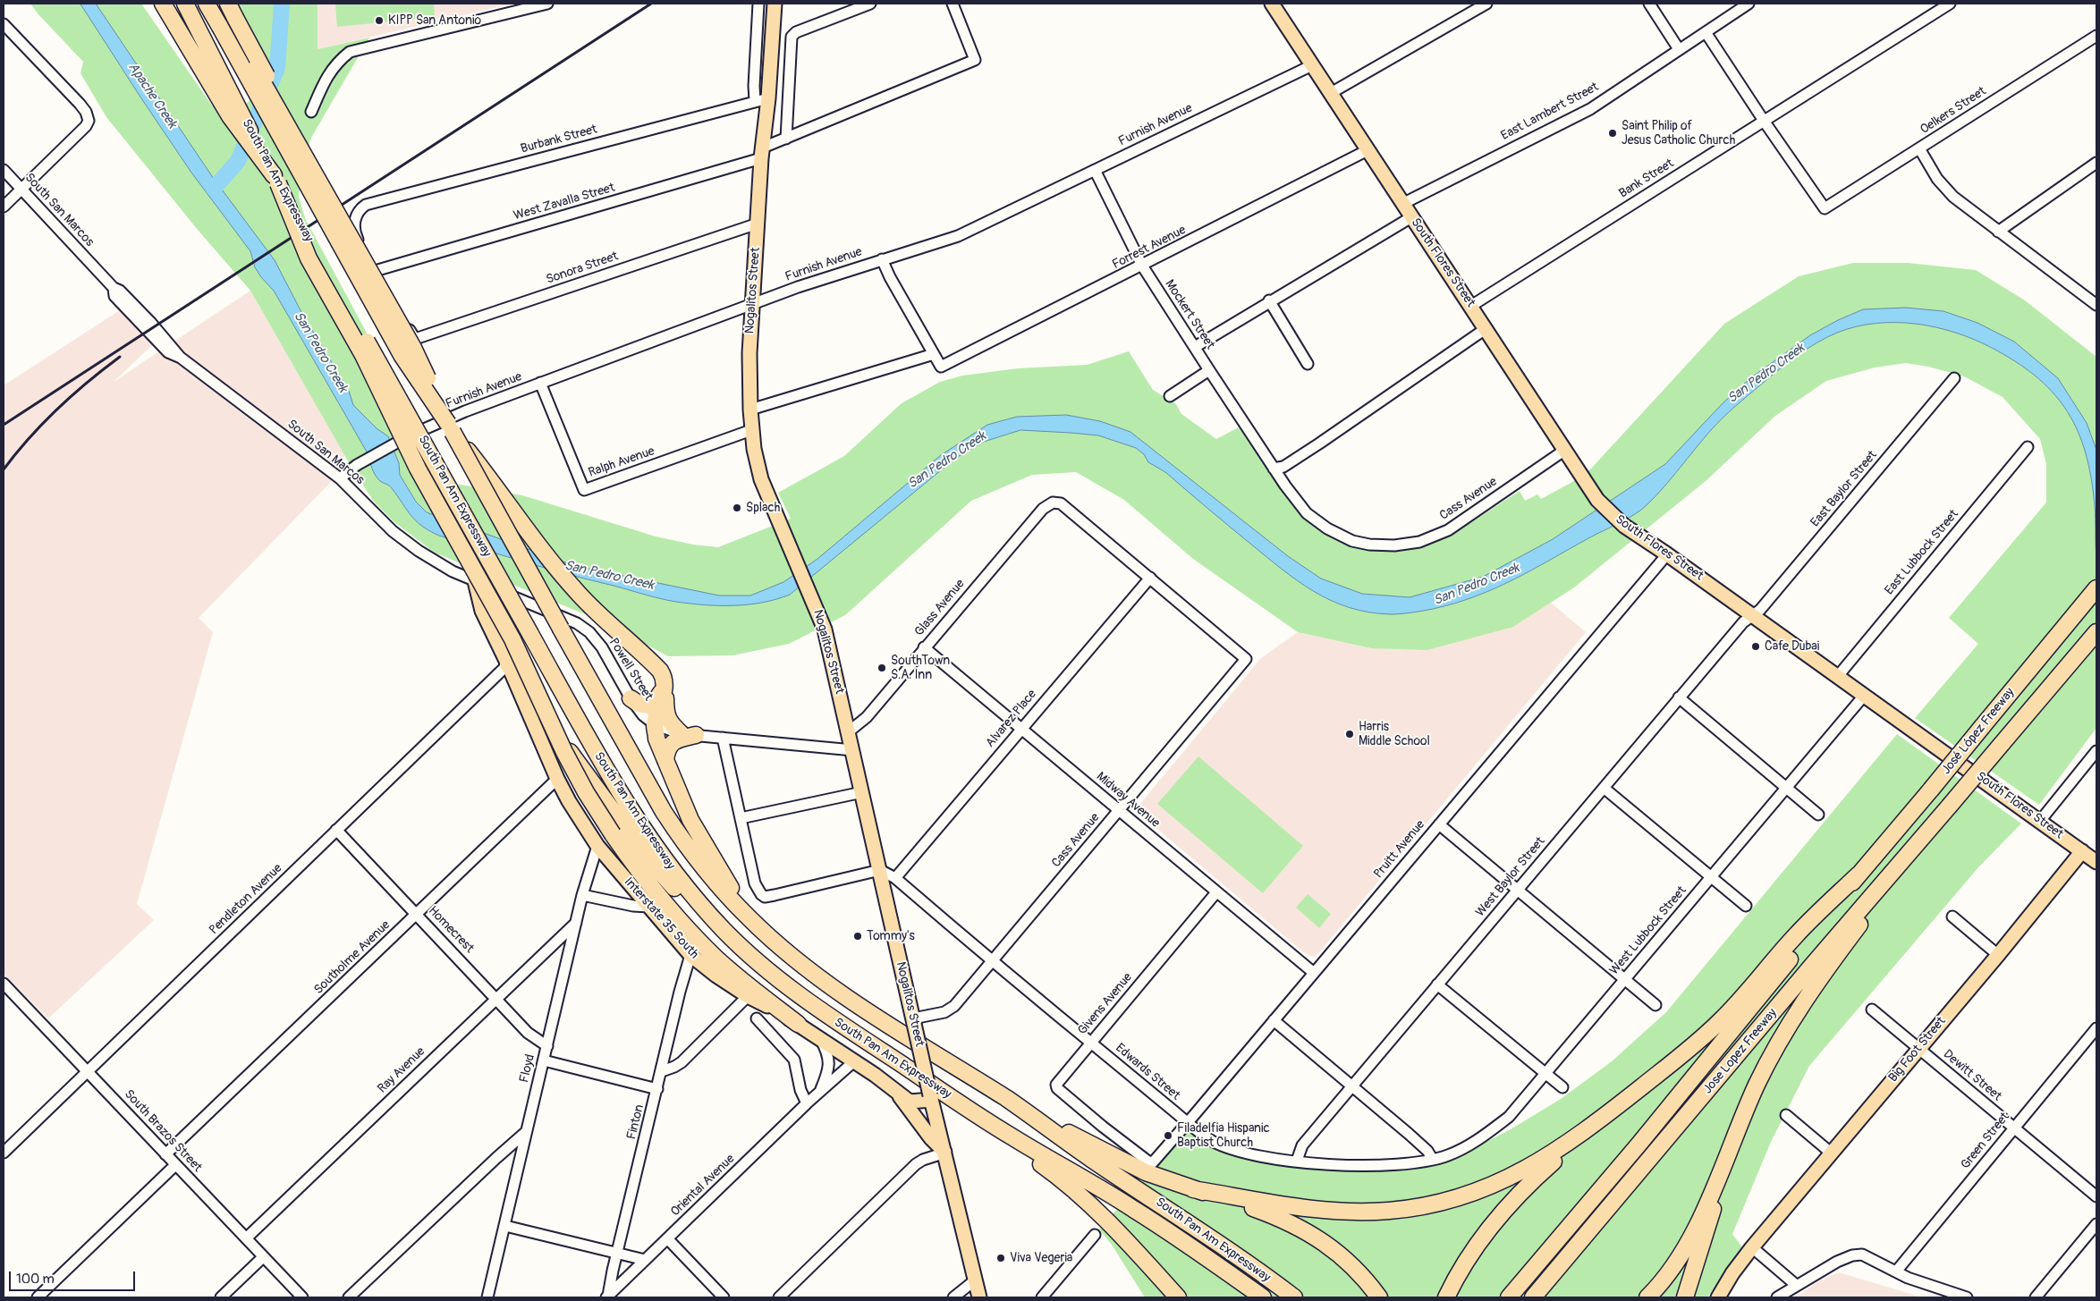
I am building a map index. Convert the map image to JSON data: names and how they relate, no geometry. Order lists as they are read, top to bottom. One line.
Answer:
{"streets":{"highway":["South Pan Am Expressway","José López Freeway","Jose Lopez Freeway"],"main road":["South Flores Street","Nogalitos Street","Interstate 35 South","Big Foot Street"],"street":["Oelkers Street","East Lambert Street","Furnish Avenue","Burbank Street","Bank Street","West Zavalla Street","South San Marcos","Forrest Avenue","Sonora Street","Mockert Street","Ralph Avenue","East Baylor Street","Cass Avenue","East Lubbock Street","Glass Avenue","Powell Street","Alvarez Place","Midway Avenue","Pruitt Avenue","West Baylor Street","Pendleton Avenue","Homecrest","West Lubbock Street","Southolme Avenue","Givens Avenue","Floyd","Ray Avenue","Edwards Street","Dewitt Street","Finton","South Brazos Street","Green Street","Oriental Avenue"]},"crossings":[["Oelkers Street","Bank Street"],["East Lambert Street","South Flores Street"],["Furnish Avenue","South San Marcos"],["Furnish Avenue","South Flores Street"],["Furnish Avenue","Nogalitos Street"],["Furnish Avenue","Mockert Street"],["Furnish Avenue","Ralph Avenue"],["Burbank Street","West Zavalla Street"],["Burbank Street","Sonora Street"],["Burbank Street","Nogalitos Street"],["Bank Street","South Flores Street"],["West Zavalla Street","Sonora Street"],["West Zavalla Street","Nogalitos Street"],["South San Marcos","Powell Street"],["South San Marcos","Interstate 35 South"],["Forrest Avenue","South Flores Street"],["Forrest Avenue","Mockert Street"],["South Flores Street","East Baylor Street"],["South Flores Street","Cass Avenue"],["South Flores Street","East Lubbock Street"],["South Flores Street","Pruitt Avenue"],["South Flores Street","West Baylor Street"],["South Flores Street","West Lubbock Street"],["South Flores Street","Big Foot Street"],["Sonora Street","Nogalitos Street"],["Nogalitos Street","Ralph Avenue"],["Nogalitos Street","Cass Avenue"],["Nogalitos Street","Glass Avenue"],["Nogalitos Street","Powell Street"],["Nogalitos Street","Interstate 35 South"],["Nogalitos Street","Edwards Street"],["Mockert Street","Cass Avenue"],["East Baylor Street","West Baylor Street"],["Cass Avenue","Glass Avenue"],["Cass Avenue","Alvarez Place"],["Cass Avenue","Midway Avenue"],["Cass Avenue","Edwards Street"],["Glass Avenue","Alvarez Place"],["Glass Avenue","Midway Avenue"],["Powell Street","Interstate 35 South"],["Alvarez Place","Midway Avenue"],["Alvarez Place","Edwards Street"],["José López Freeway","Jose Lopez Freeway"],["Midway Avenue","Pruitt Avenue"],["Midway Avenue","Givens Avenue"],["Pruitt Avenue","Givens Avenue"],["Pruitt Avenue","Edwards Street"],["West Baylor Street","Edwards Street"],["Pendleton Avenue","Interstate 35 South"],["Pendleton Avenue","Homecrest"],["Pendleton Avenue","South Brazos Street"],["Interstate 35 South","Southolme Avenue"],["Interstate 35 South","Floyd"],["Interstate 35 South","Finton"],["Interstate 35 South","Oriental Avenue"],["Homecrest","Southolme Avenue"],["Homecrest","Floyd"],["Homecrest","Ray Avenue"],["West Lubbock Street","Edwards Street"],["Southolme Avenue","South Brazos Street"],["Givens Avenue","Edwards Street"],["Big Foot Street","Dewitt Street"],["Floyd","Ray Avenue"],["Ray Avenue","South Brazos Street"],["Dewitt Street","Green Street"],["Finton","Oriental Avenue"]],"water":["Apache Creek","San Pedro Creek"],"places":["KIPP San Antonio","Saint Philip of Jesus Catholic Church","Splach","Cafe Dubai","SouthTown S.A. Inn","Harris Middle School","Tommy's","Filadelfia Hispanic Baptist Church","Viva Vegeria"],"scale_bar":"100 m"}
